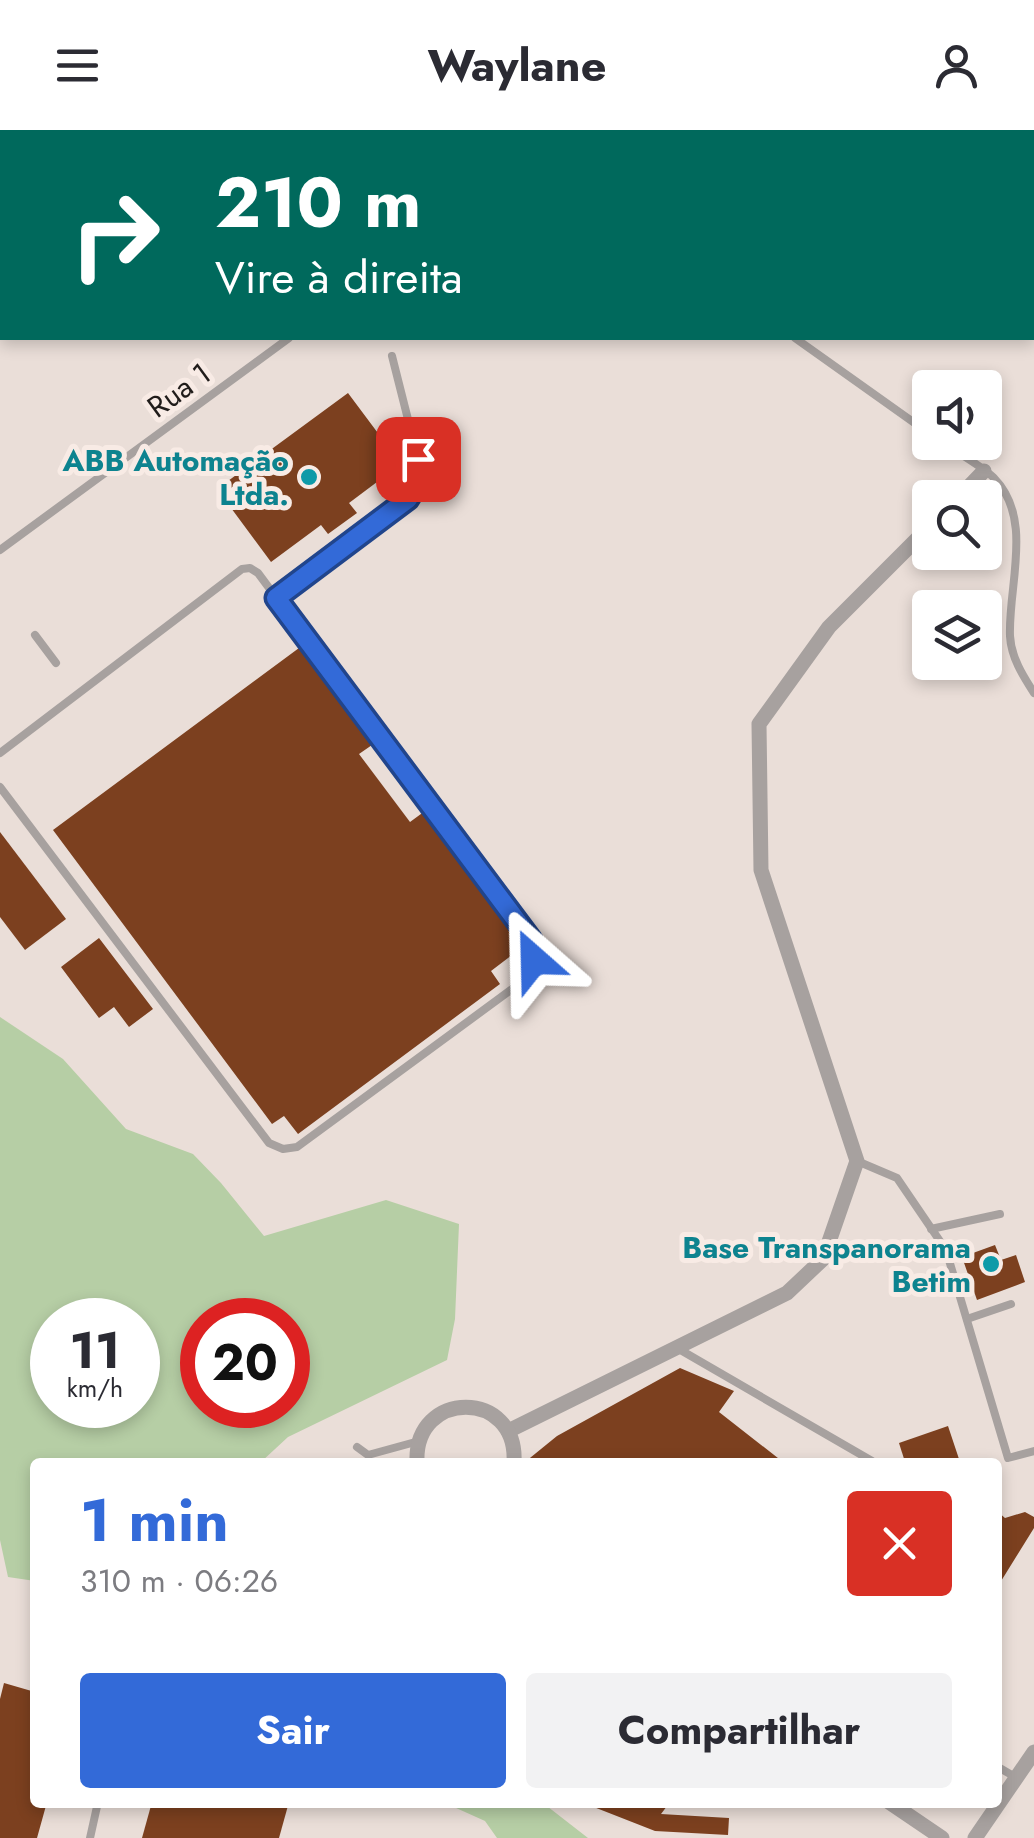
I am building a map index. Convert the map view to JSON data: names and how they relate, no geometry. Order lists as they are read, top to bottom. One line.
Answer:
{"streets":{"lane":["Rua 1"]},"places":["ABB Automação Ltda.","Base Transpanorama Betim"],"page":{"header":"Waylane","turn":["210 m","Vire à direita"],"speed":"11 km/h","limit":"20","heading":["1 min","310 m · 06:26"],"buttons":["Sair","Compartilhar"]}}
